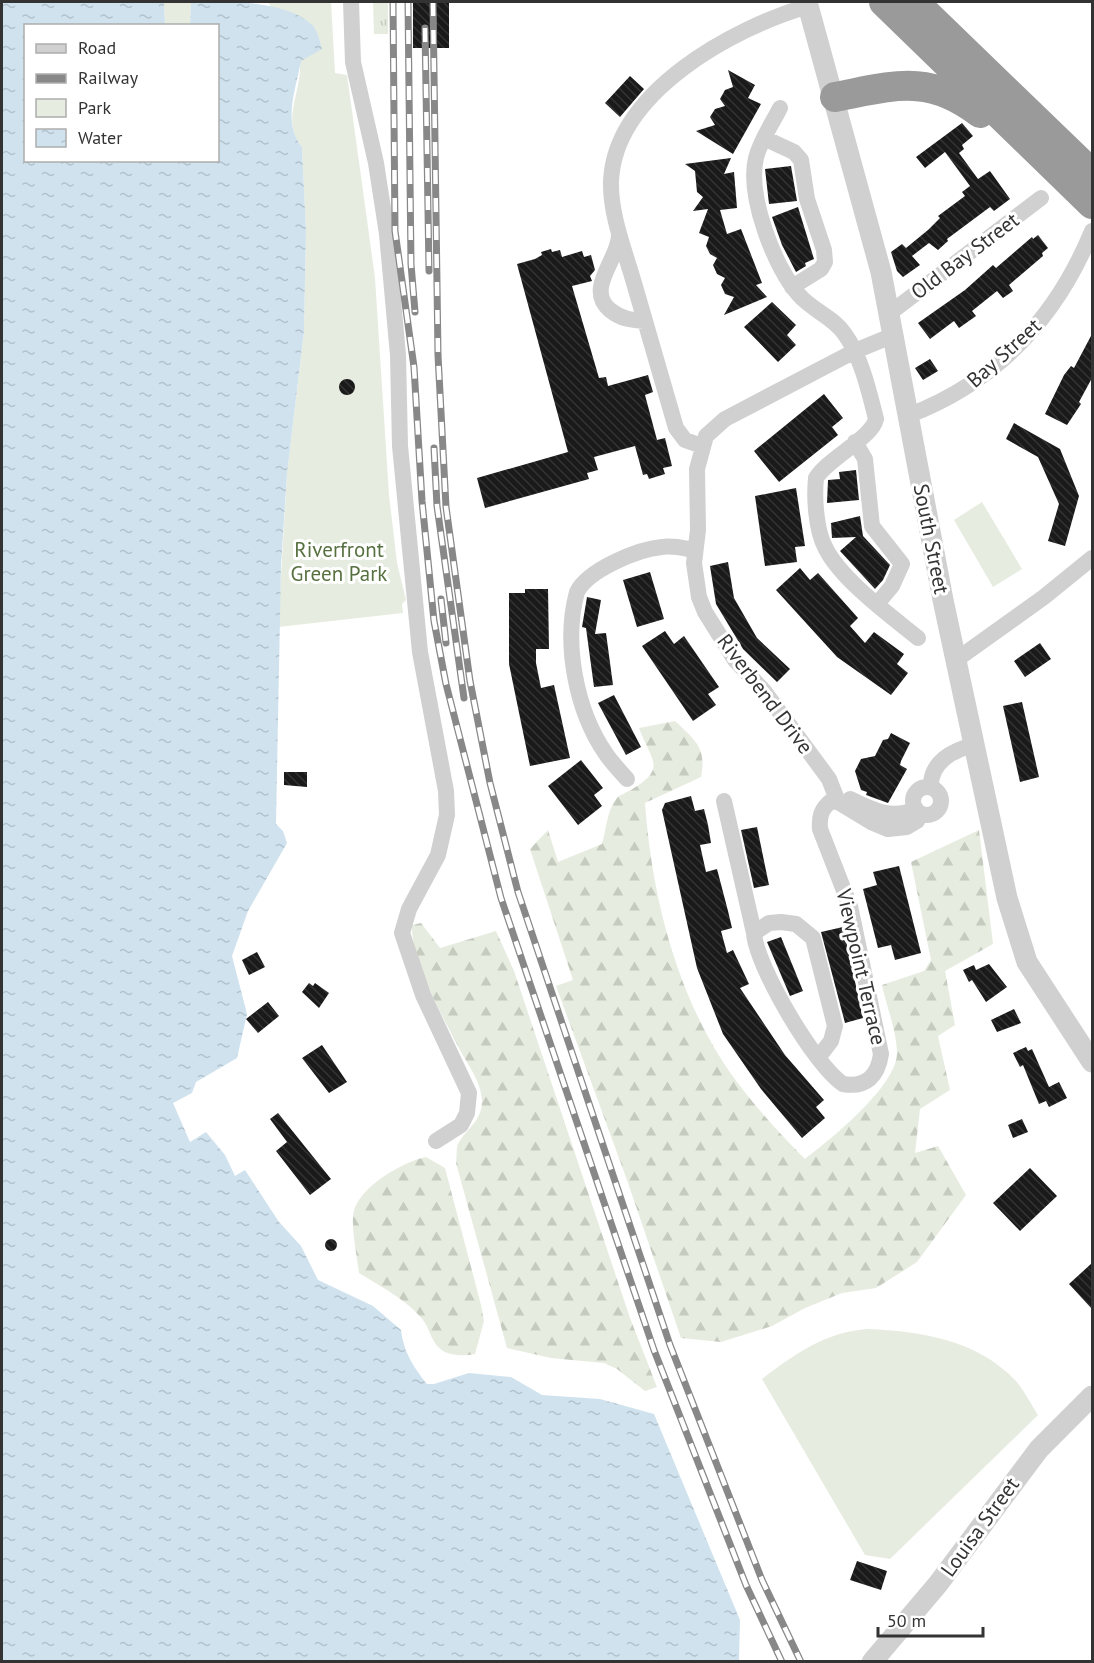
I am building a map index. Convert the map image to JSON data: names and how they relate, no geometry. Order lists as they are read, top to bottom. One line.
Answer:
{"streets":{"street":["Old Bay Street","Bay Street","South Street","Riverbend Drive","Viewpoint Terrace","Louisa Street"]},"crossings":[["Old Bay Street","South Street"],["Bay Street","South Street"],["South Street","Riverbend Drive"],["Riverbend Drive","Viewpoint Terrace"]],"parks":["Riverfront Green Park"],"legend":["Road","Railway","Park","Water"],"scale_bar":"50 m"}
